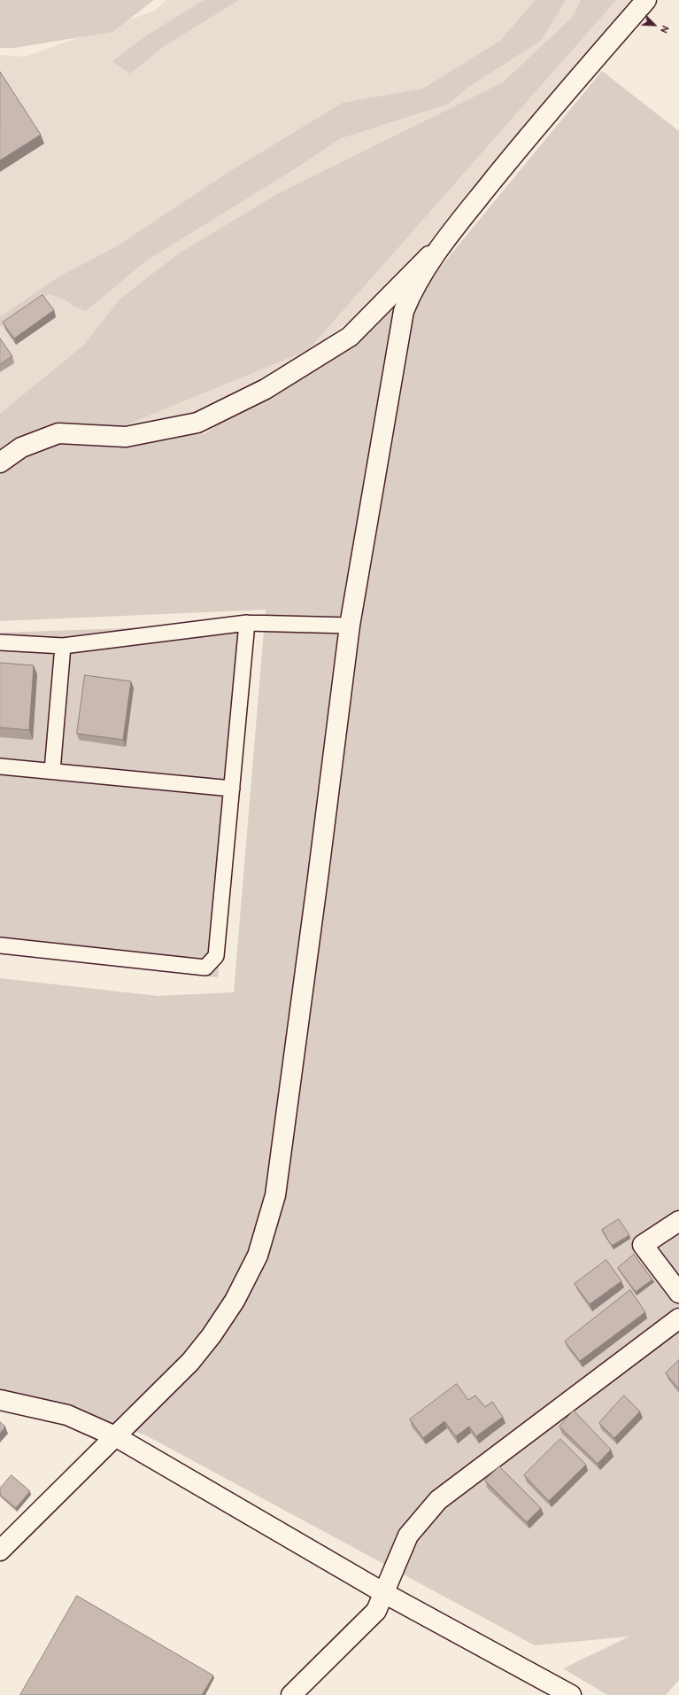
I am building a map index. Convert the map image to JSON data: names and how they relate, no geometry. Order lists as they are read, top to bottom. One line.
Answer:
{"north":"bottom right"}
